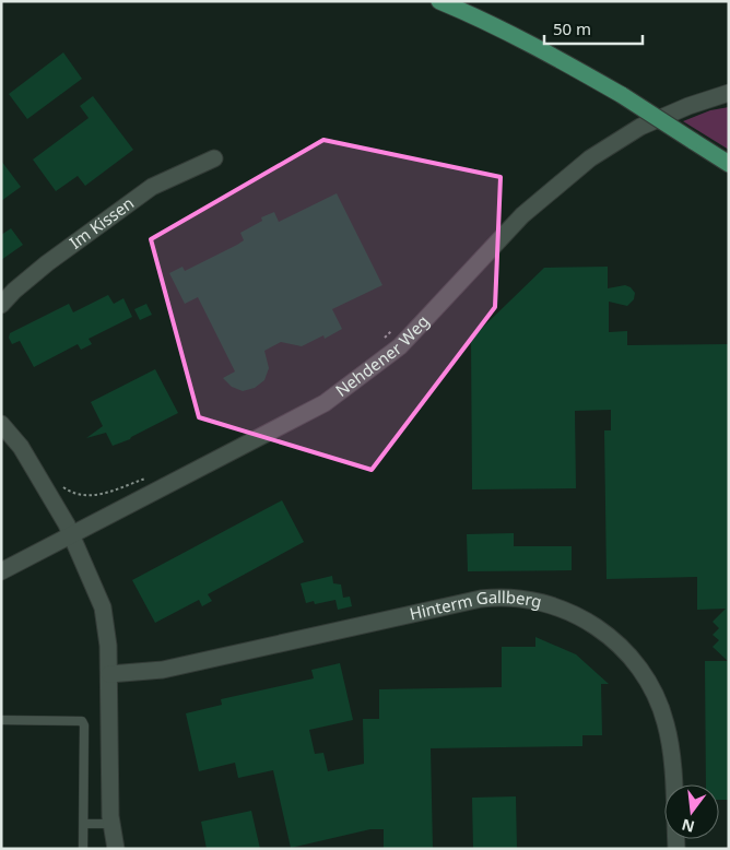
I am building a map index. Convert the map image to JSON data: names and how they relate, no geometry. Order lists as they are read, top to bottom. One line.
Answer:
{"streets":{"street":["Im Kissen","Nehdener Weg","Hinterm Gallberg"]},"scale_bar":"50 m","north":"bottom"}
